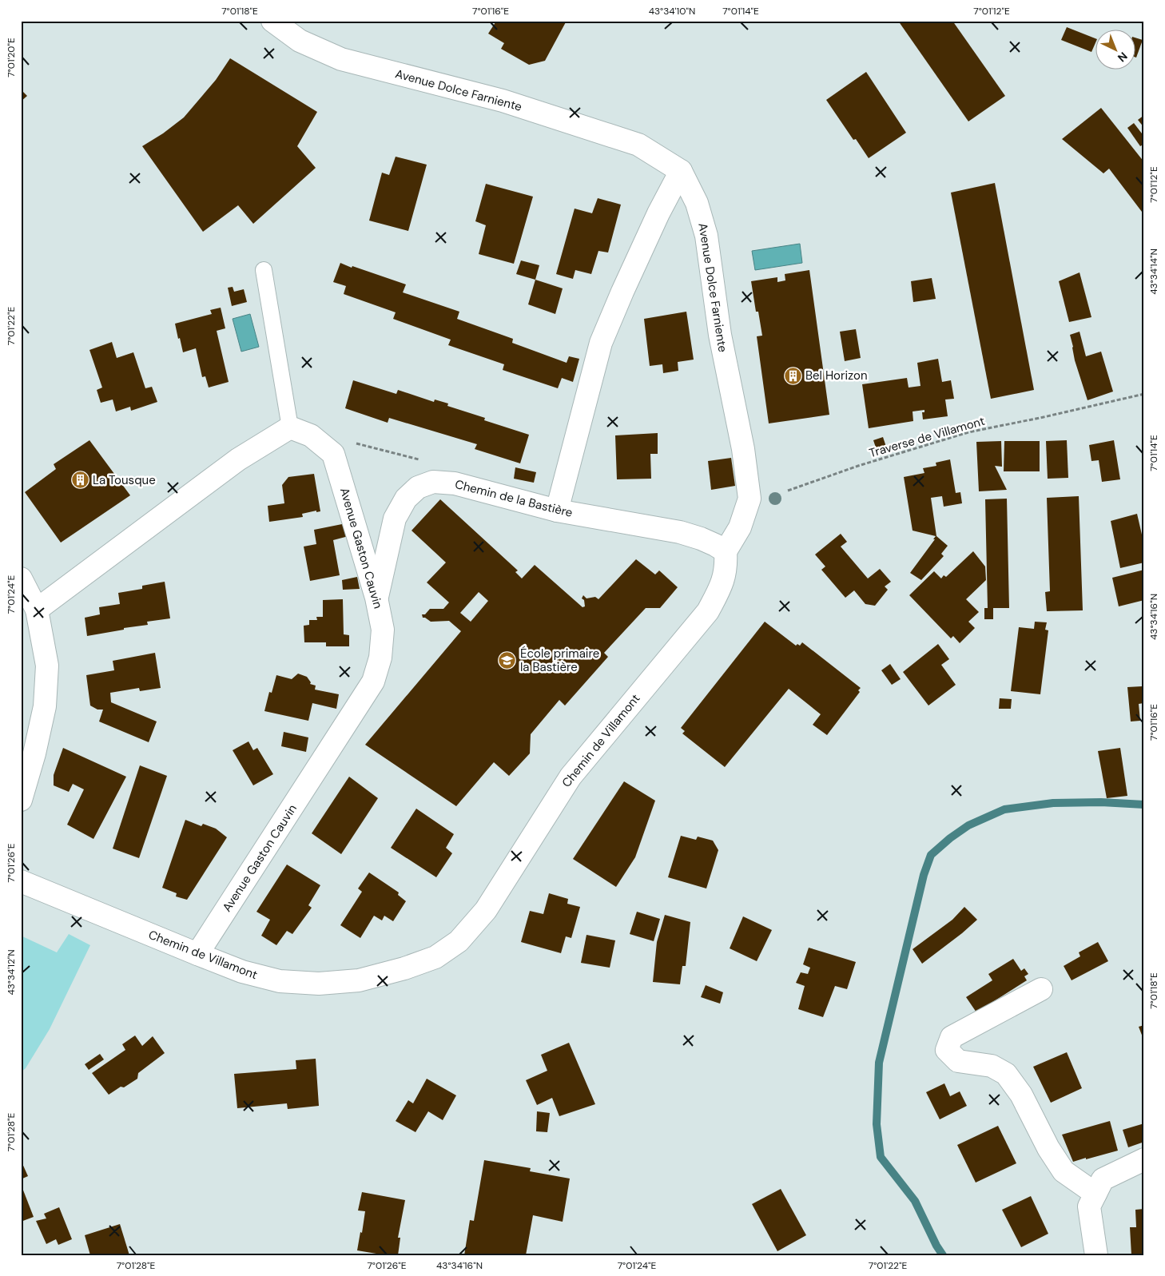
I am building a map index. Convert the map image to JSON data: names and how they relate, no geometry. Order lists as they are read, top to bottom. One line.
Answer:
{"streets":{"street":["Avenue Dolce Farniente","Chemin de la Bastière","Avenue Gaston Cauvin","Chemin de Villamont"],"path":["Traverse de Villamont"]},"crossings":[["Avenue Dolce Farniente","Chemin de la Bastière"],["Avenue Dolce Farniente","Chemin de Villamont"],["Chemin de la Bastière","Avenue Gaston Cauvin"],["Chemin de la Bastière","Chemin de Villamont"],["Avenue Gaston Cauvin","Chemin de Villamont"]],"places":{"building":["Bel Horizon","La Tousque"],"school or university":["École primaire la Bastière"]},"north":"bottom right","coordinates":["7°01'18\"E","7°01'16\"E","43°34'10\"N","7°01'14\"E","7°01'12\"E","7°01'20\"E","43°34'14\"N","7°01'22\"E","7°01'24\"E","43°34'16\"N","7°01'26\"E","43°34'12\"N","7°01'28\"E"]}
